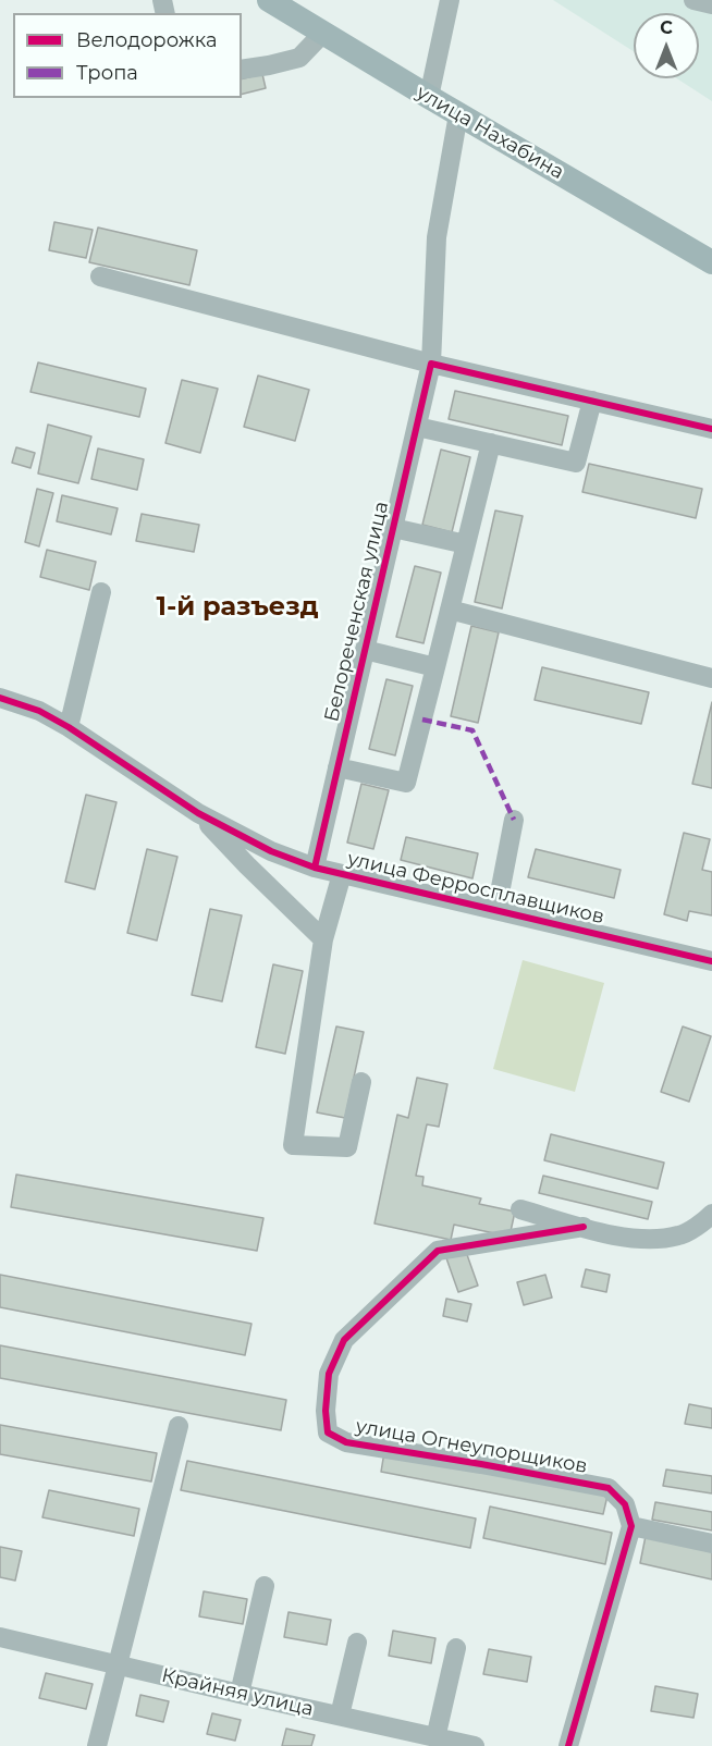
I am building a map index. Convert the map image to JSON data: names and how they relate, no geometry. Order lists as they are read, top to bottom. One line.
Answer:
{"streets":{"main road":["улица Нахабина"],"street":["Белореченская улица","улица Ферросплавщиков","улица Огнеупорщиков","Крайняя улица"]},"crossings":[["улица Нахабина","Белореченская улица"],["Белореченская улица","улица Ферросплавщиков"]],"districts":["1-й разъезд"],"legend":["Велодорожка","Тропа"],"north":"top"}
